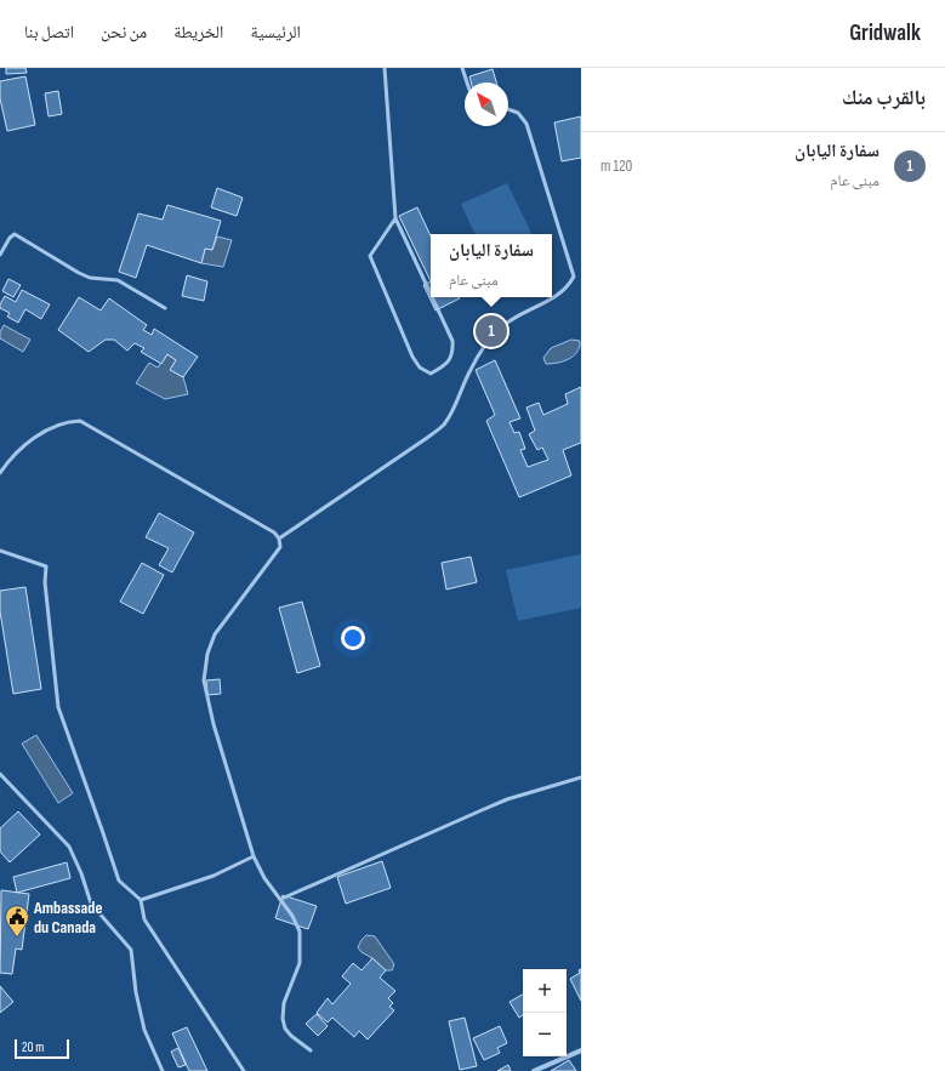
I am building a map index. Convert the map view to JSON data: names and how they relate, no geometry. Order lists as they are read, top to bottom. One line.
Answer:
{"places":{"public building":["Ambassade du Canada"]},"scale_bar":"20 m","north":"top left","page":{"header":"Gridwalk","nav":["الرئيسية","الخريطة","من نحن","اتصل بنا"],"heading":"بالقرب منك","list":[{"mark":"1","name":"سفارة اليابان","note":"مبنى عام","value":"120 m"}],"popup":["سفارة اليابان","مبنى عام"],"pins":"1","map_buttons":["+","−"],"scale":"20 m"}}
